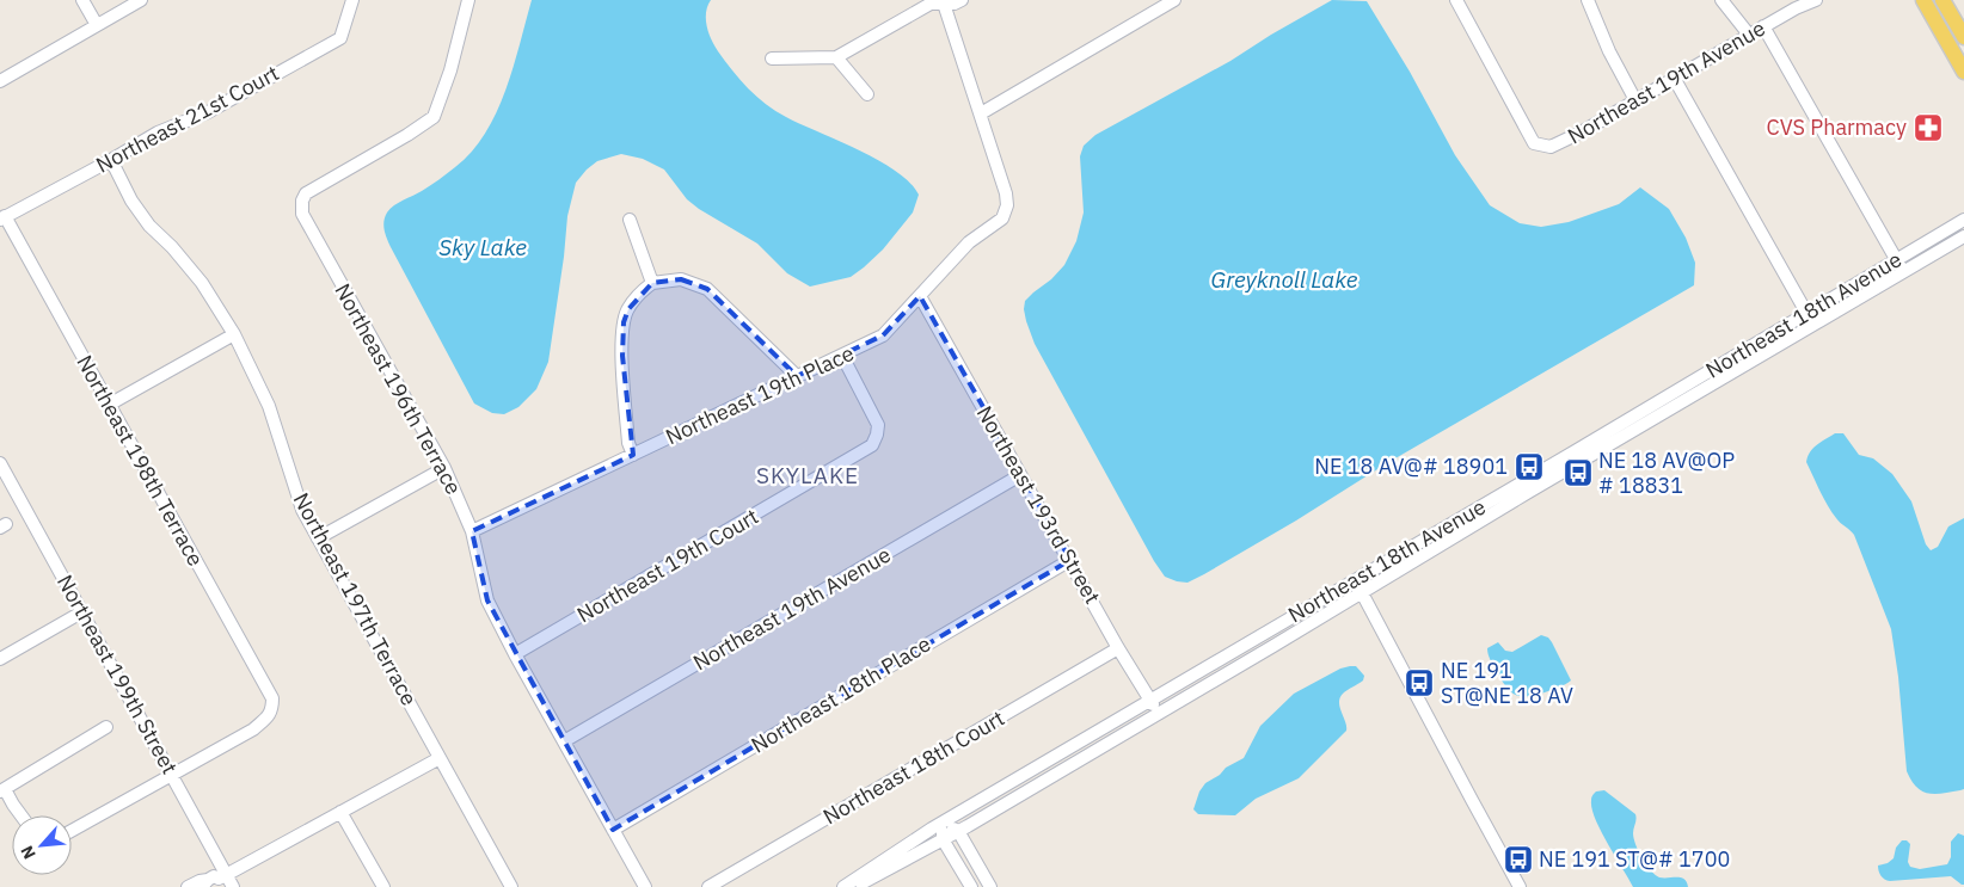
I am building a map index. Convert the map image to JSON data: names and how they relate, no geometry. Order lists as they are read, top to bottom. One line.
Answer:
{"streets":{"street":["Northeast 19th Avenue","Northeast 21st Court","Northeast 18th Avenue","Northeast 196th Terrace","Northeast 19th Place","Northeast 198th Terrace","Northeast 193rd Street","Northeast 19th Court","Northeast 197th Terrace","Northeast 199th Street","Northeast 18th Place","Northeast 18th Court"]},"crossings":[["Northeast 19th Avenue","Northeast 196th Terrace"],["Northeast 19th Avenue","Northeast 193rd Street"],["Northeast 21st Court","Northeast 198th Terrace"],["Northeast 21st Court","Northeast 197th Terrace"],["Northeast 18th Avenue","Northeast 193rd Street"],["Northeast 196th Terrace","Northeast 19th Place"],["Northeast 196th Terrace","Northeast 19th Court"],["Northeast 196th Terrace","Northeast 18th Place"],["Northeast 19th Place","Northeast 193rd Street"],["Northeast 19th Place","Northeast 19th Court"],["Northeast 198th Terrace","Northeast 199th Street"],["Northeast 193rd Street","Northeast 18th Place"],["Northeast 193rd Street","Northeast 18th Court"]],"districts":["SKYLAKE"],"water":["Sky Lake","Greyknoll Lake"],"places":{"pharmacy":["CVS Pharmacy"],"bus stop":["NE 18 AV@# 18901","NE 18 AV@OP # 18831","NE 191 ST@NE 18 AV","NE 191 ST@# 1700"]},"north":"bottom left"}
